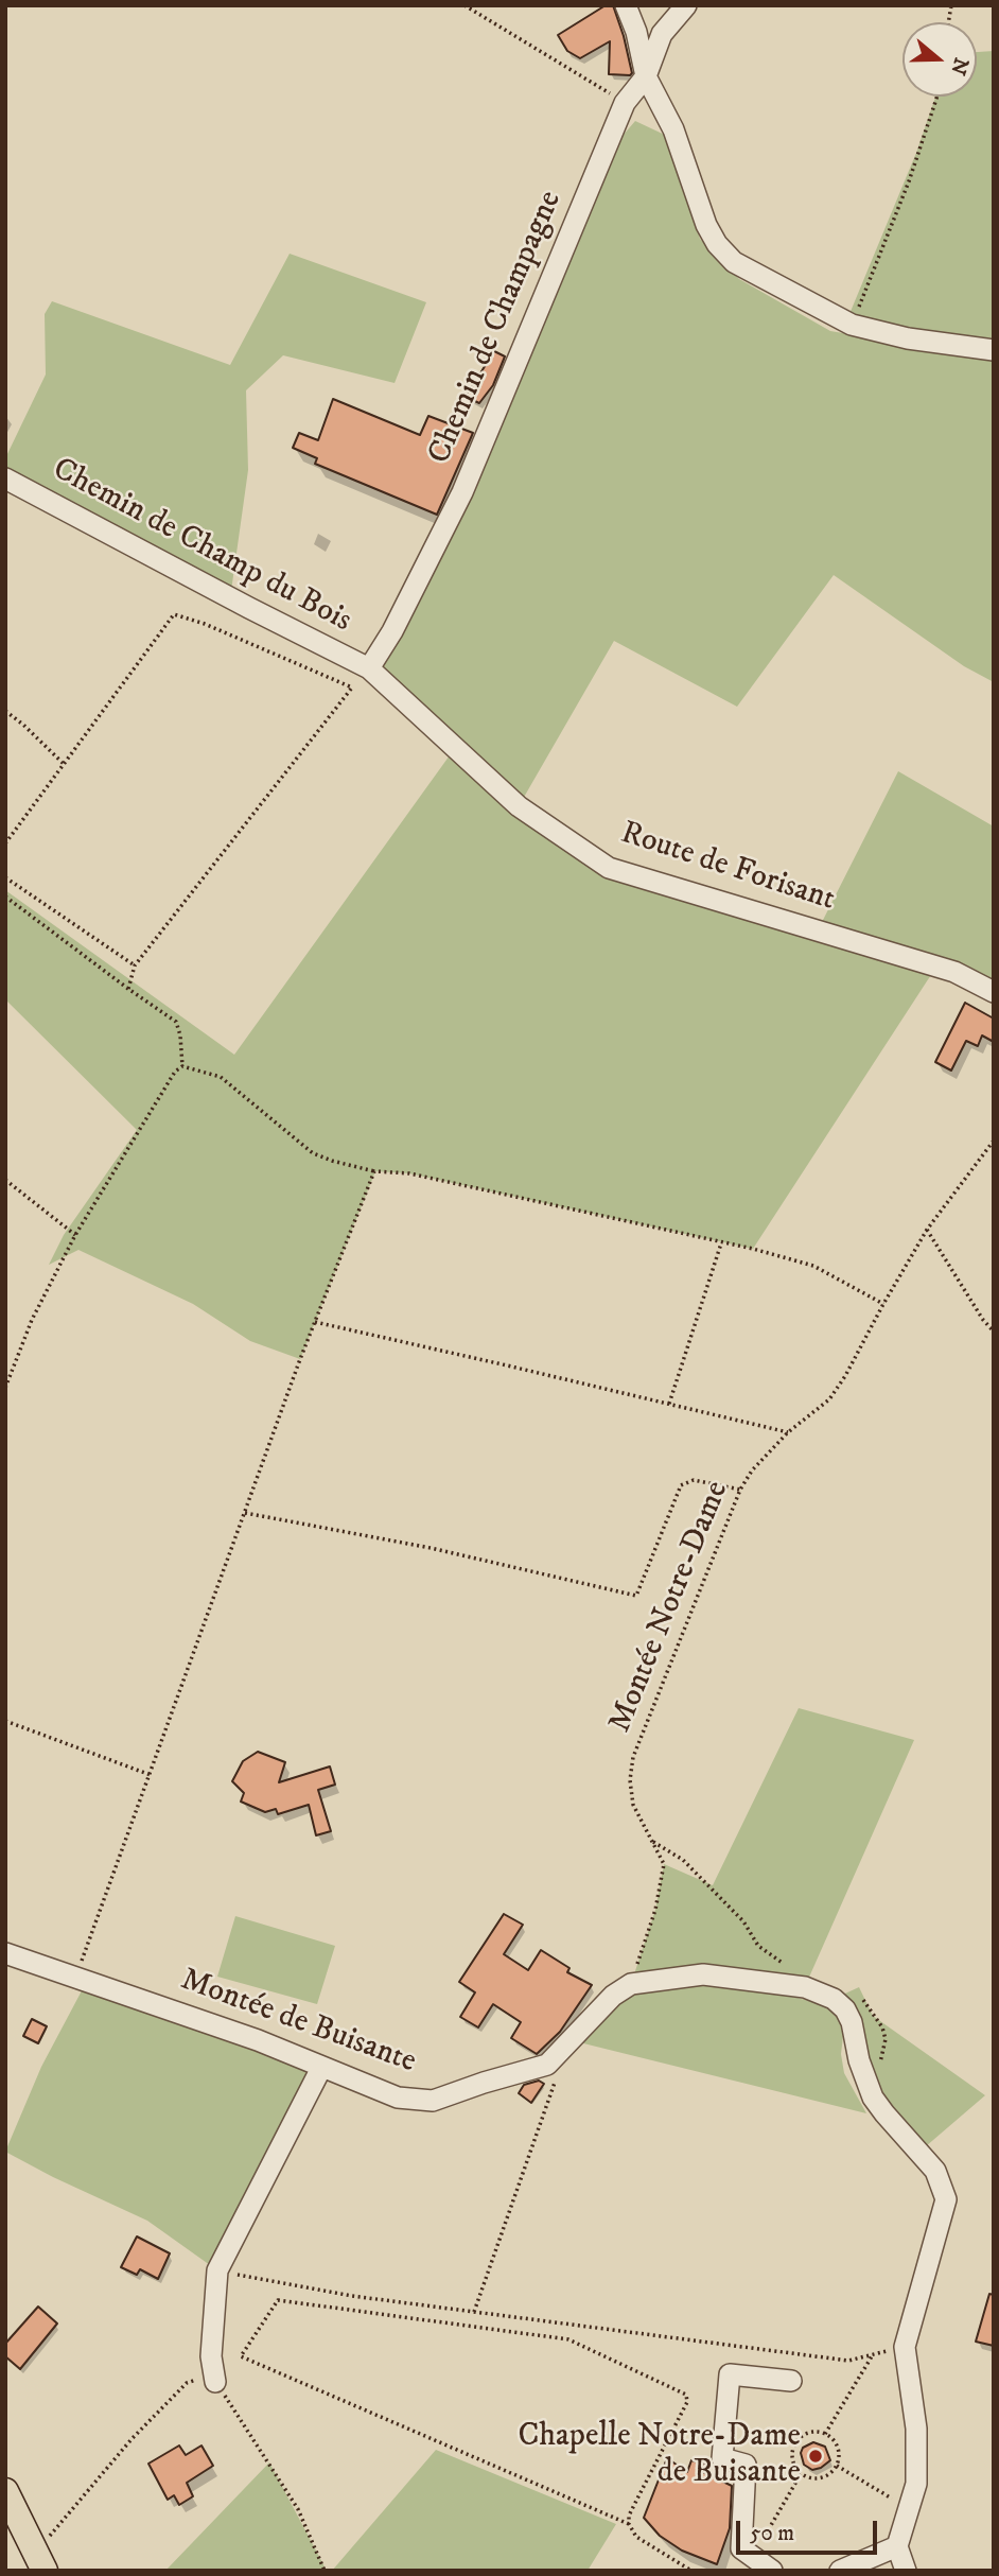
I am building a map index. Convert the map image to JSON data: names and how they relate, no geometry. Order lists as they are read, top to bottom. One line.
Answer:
{"streets":{"street":["Chemin de Champagne","Chemin de Champ du Bois","Route de Forisant","Montée de Buisante"],"path":["Montée Notre-Dame"]},"crossings":[["Chemin de Champagne","Chemin de Champ du Bois"],["Chemin de Champagne","Route de Forisant"],["Chemin de Champ du Bois","Route de Forisant"]],"places":["Chapelle Notre-Dame de Buisante"],"scale_bar":"50 m","north":"right"}
